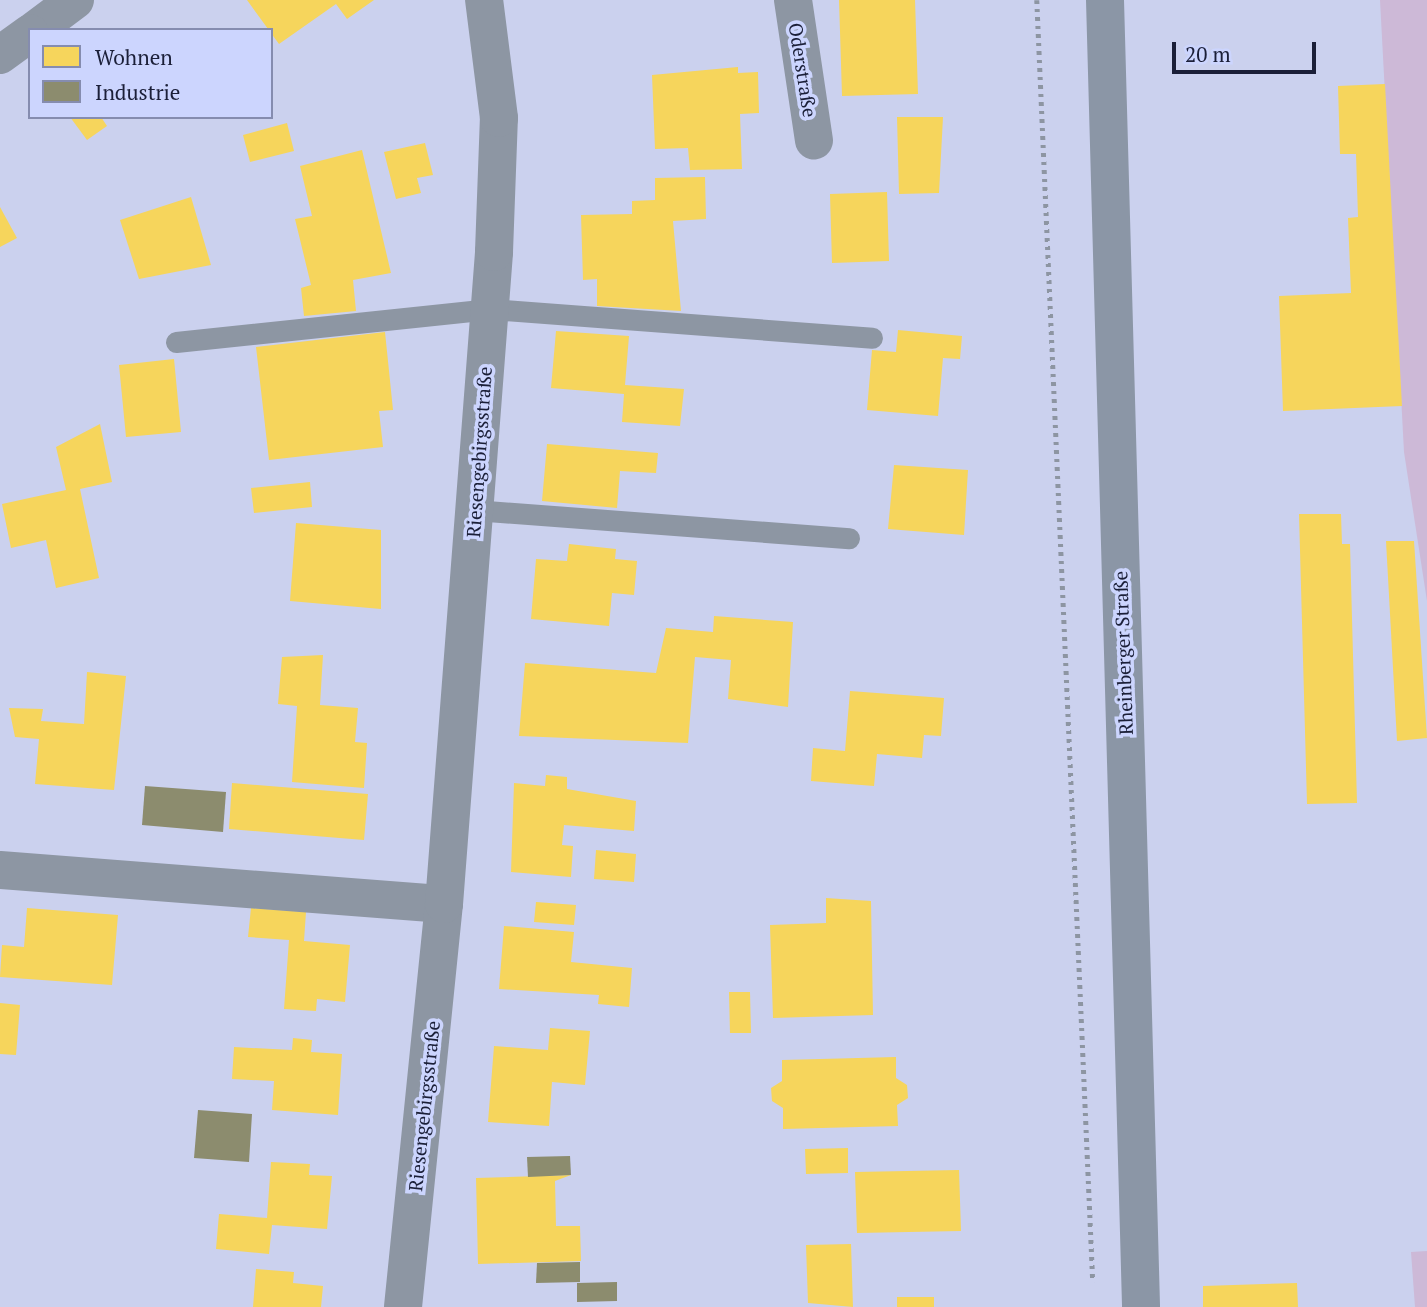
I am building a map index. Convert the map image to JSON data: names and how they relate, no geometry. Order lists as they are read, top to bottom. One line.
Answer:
{"streets":{"main road":["Rheinberger Straße"],"street":["Oderstraße","Riesengebirgsstraße"]},"legend":["Wohnen","Industrie"],"scale_bar":"20 m"}
